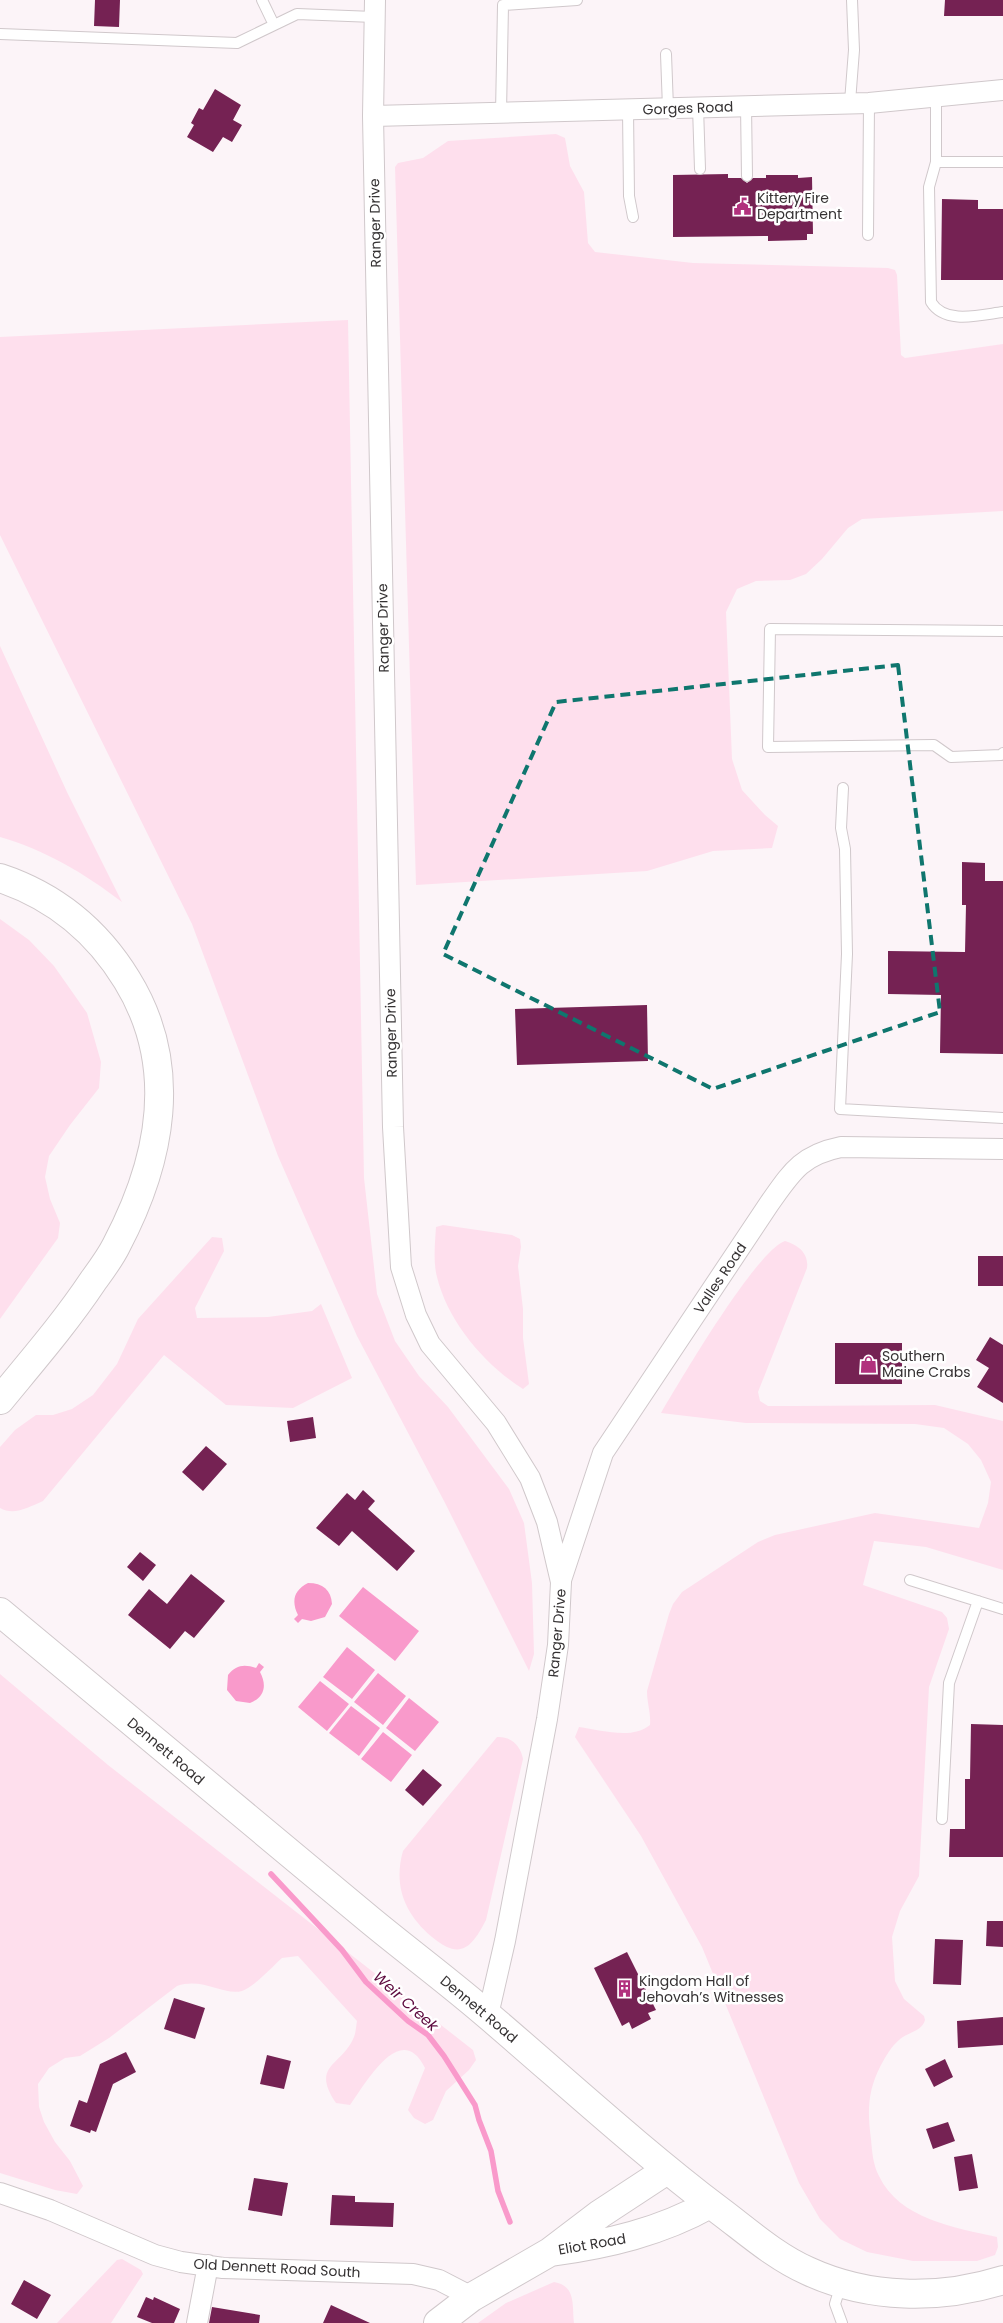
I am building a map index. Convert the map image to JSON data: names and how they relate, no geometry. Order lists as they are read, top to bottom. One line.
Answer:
{"streets":{"main road":["Dennett Road","Eliot Road"],"street":["Gorges Road","Ranger Drive","Valles Road","Old Dennett Road South"]},"crossings":[["Gorges Road","Ranger Drive"],["Ranger Drive","Valles Road"],["Ranger Drive","Dennett Road"],["Dennett Road","Eliot Road"]],"water":["Weir Creek"],"places":{"public building":["Kittery Fire Department"],"shop":["Southern Maine Crabs"],"building":["Kingdom Hall of Jehovah’s Witnesses"]}}
